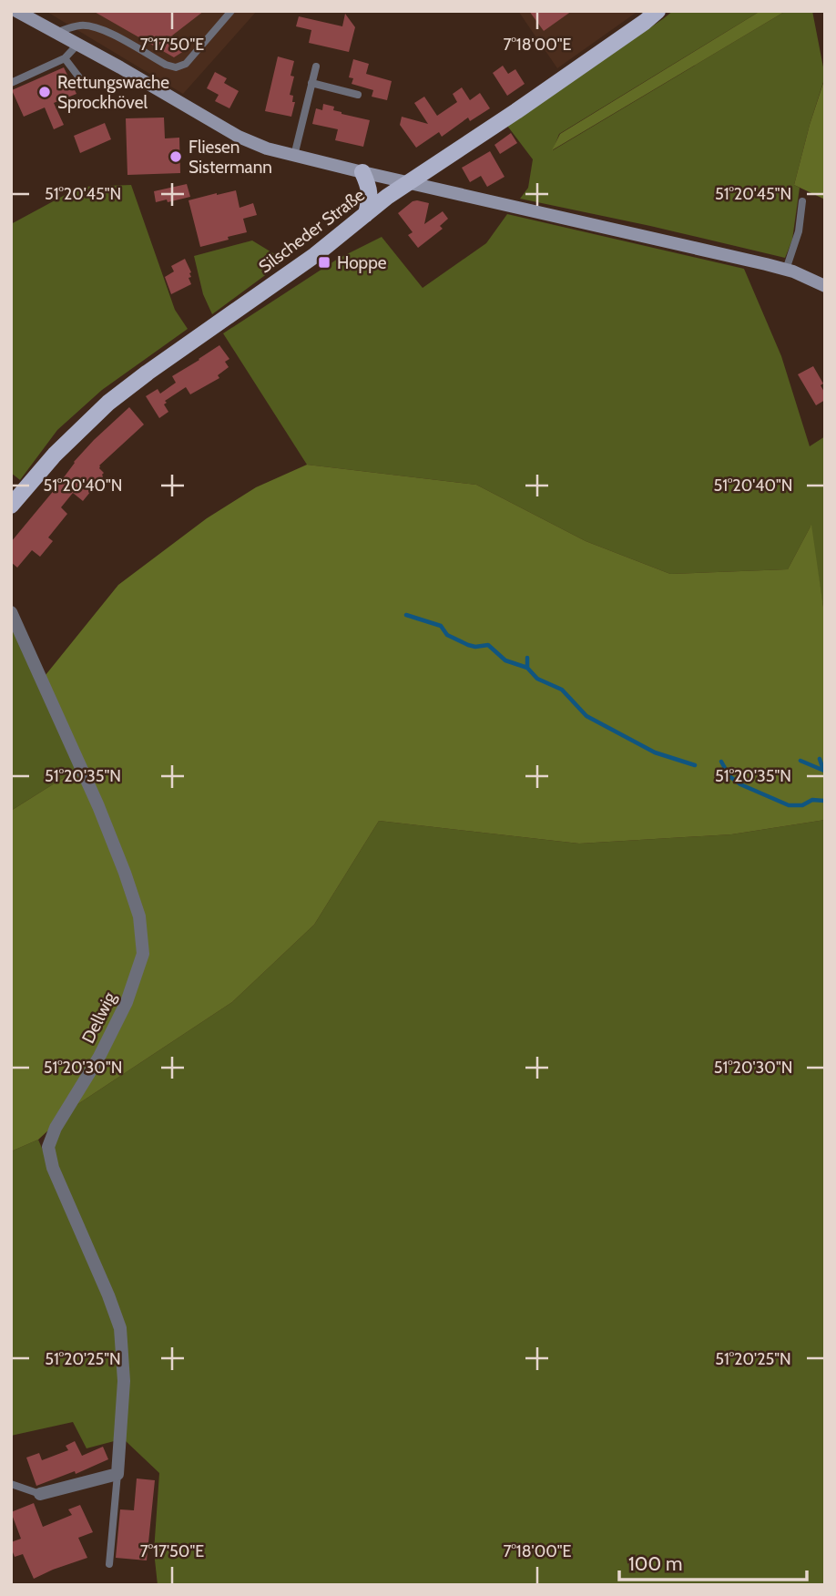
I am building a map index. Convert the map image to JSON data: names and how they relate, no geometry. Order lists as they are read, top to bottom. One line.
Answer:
{"streets":{"main road":["Silscheder Straße"],"street":["Dellwig"]},"places":{"other":["Rettungswache Sprockhövel","Fliesen Sistermann"],"transit":["Hoppe"]},"scale_bar":"100 m","coordinates":["7°17'50\"E","7°18'00\"E","51°20'45\"N","51°20'40\"N","51°20'35\"N","51°20'30\"N","51°20'25\"N"]}
